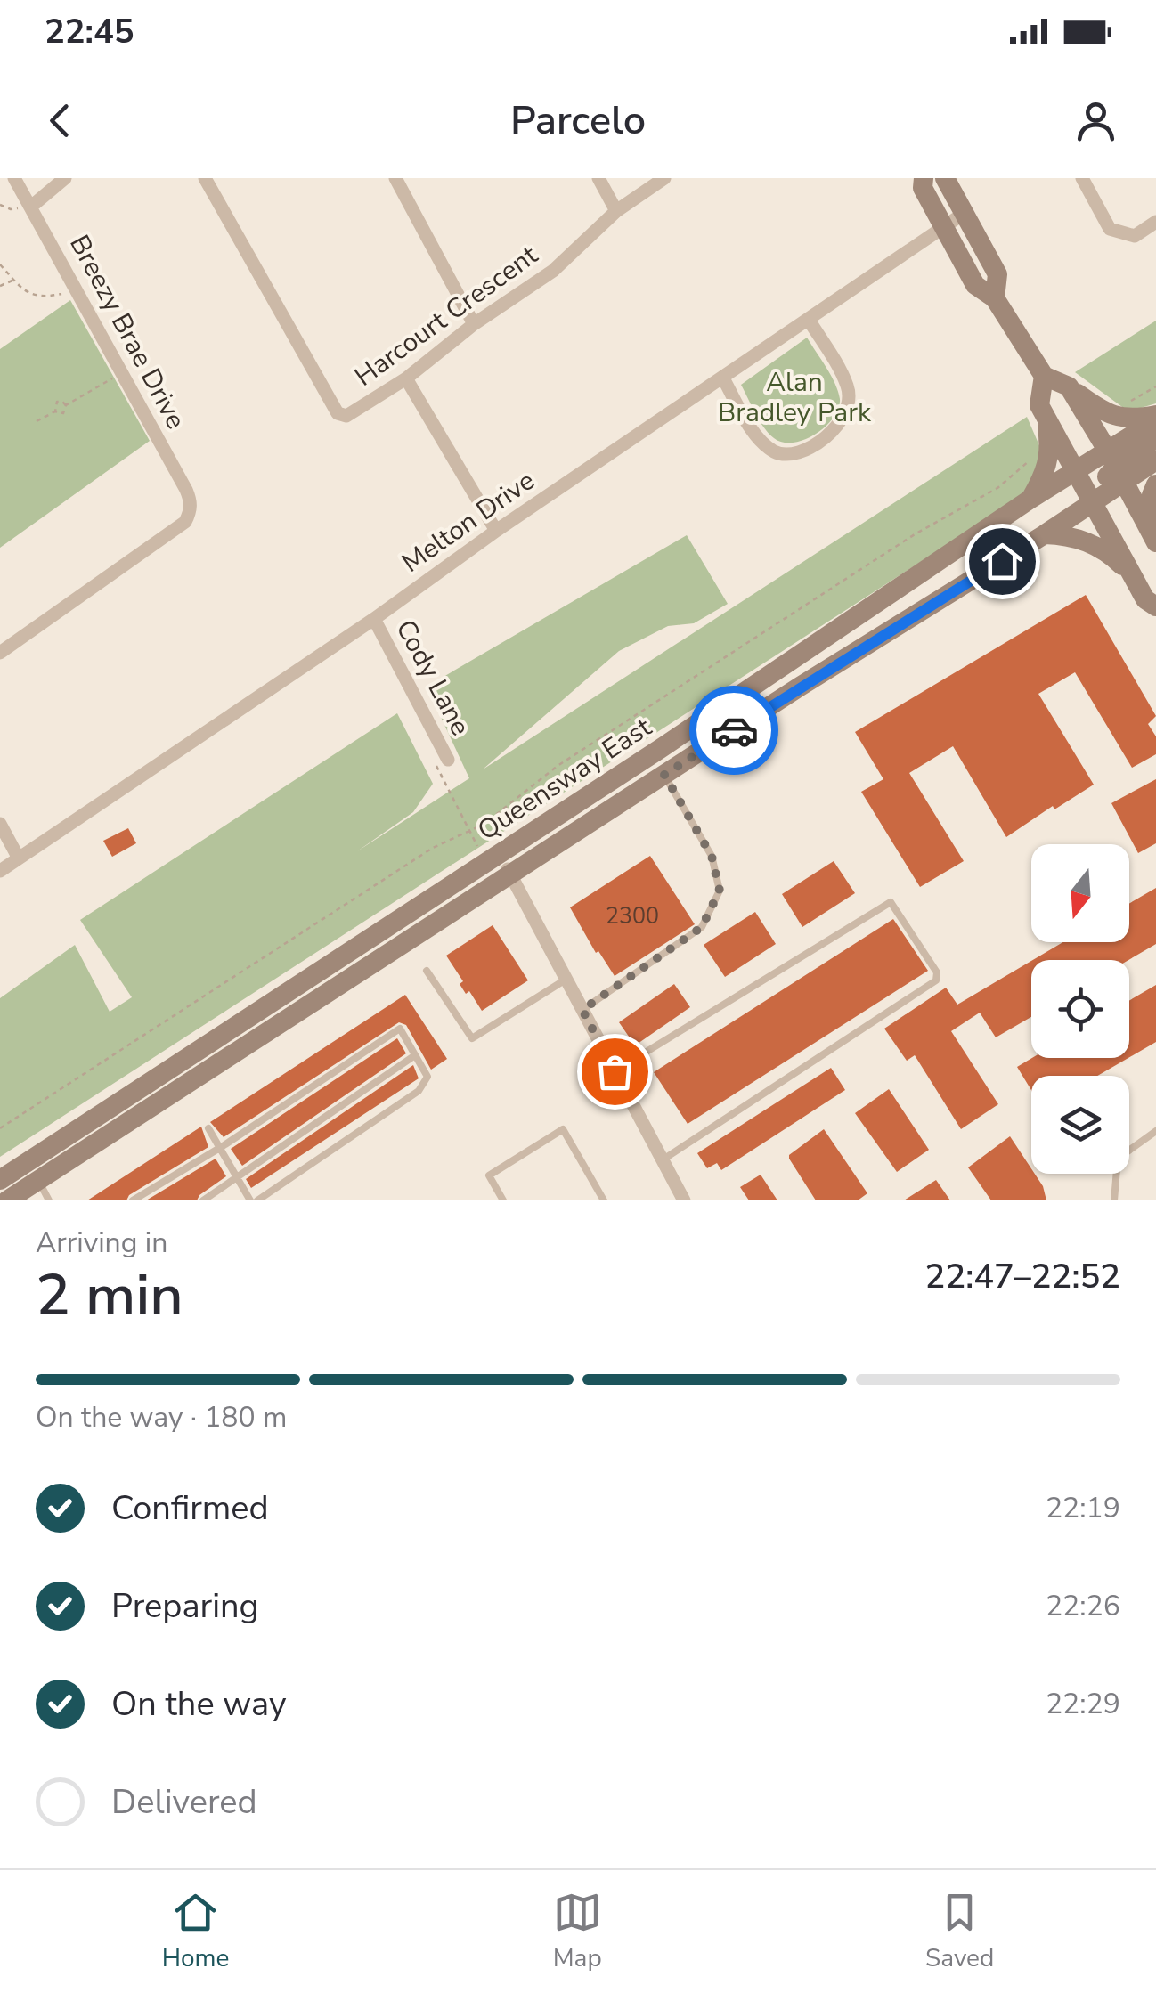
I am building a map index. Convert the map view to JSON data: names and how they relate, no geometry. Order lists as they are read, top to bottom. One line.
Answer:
{"streets":{"main road":["Queensway East"],"street":["Harcourt Crescent","Breezy Brae Drive","Melton Drive","Cody Lane"]},"crossings":[["Melton Drive","Cody Lane"]],"parks":["Alan Bradley Park"],"house_numbers":["2300"],"north":"bottom","page":{"status":"22:45","header":"Parcelo","heading":["2 min","Arriving in","22:47–22:52"],"bar":"On the way · 180 m","list":[["Confirmed","22:19"],["Preparing","22:26"],["On the way","22:29"],"Delivered"],"tabs":["Home","Map","Saved"]}}
